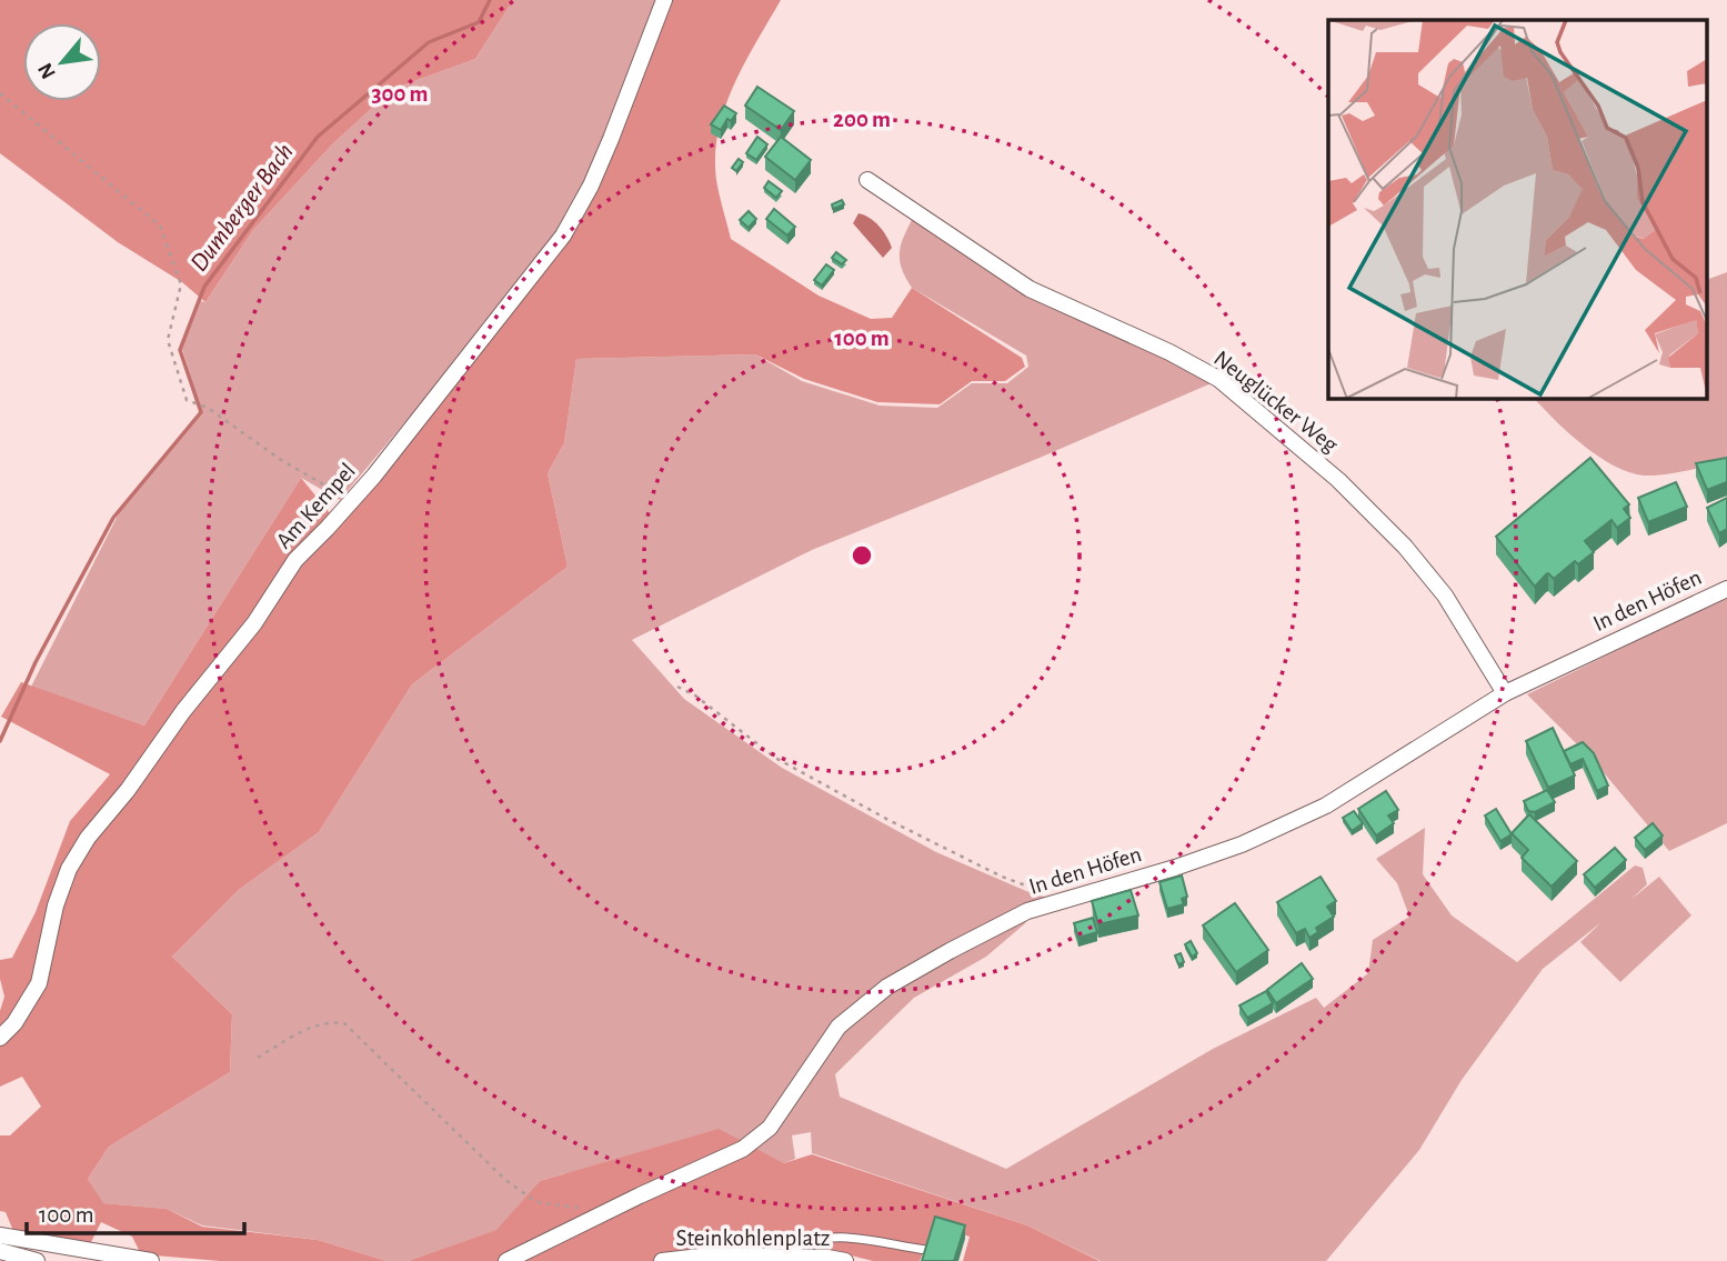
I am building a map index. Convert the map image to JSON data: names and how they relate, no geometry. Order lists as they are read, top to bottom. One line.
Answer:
{"streets":{"street":["Neuglücker Weg","Am Kempel","In den Höfen","Steinkohlenplatz"]},"crossings":[["Neuglücker Weg","In den Höfen"]],"water":["Dumberger Bach"],"scale_bar":"100 m","north":"bottom left","rings":["300 m","200 m","100 m"]}
